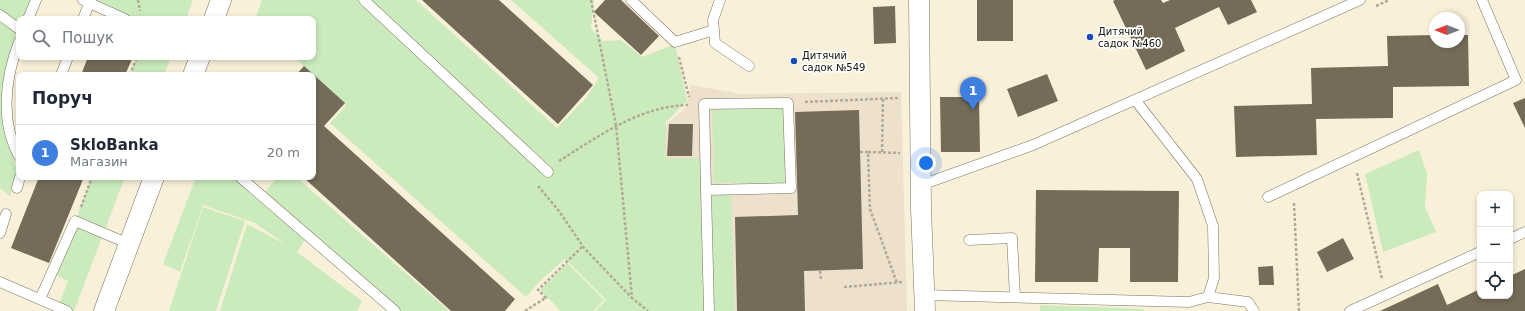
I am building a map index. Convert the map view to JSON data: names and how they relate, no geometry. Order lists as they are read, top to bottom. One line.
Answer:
{"places":["Дитячий садок №460","Дитячий садок №549"],"north":"left","page":{"search":"Пошук","heading":"Поруч","pins":"1","list":[{"mark":"1","name":"SkloBanka","note":"Магазин","value":"20 m"}],"map_buttons":["+","−"]}}
